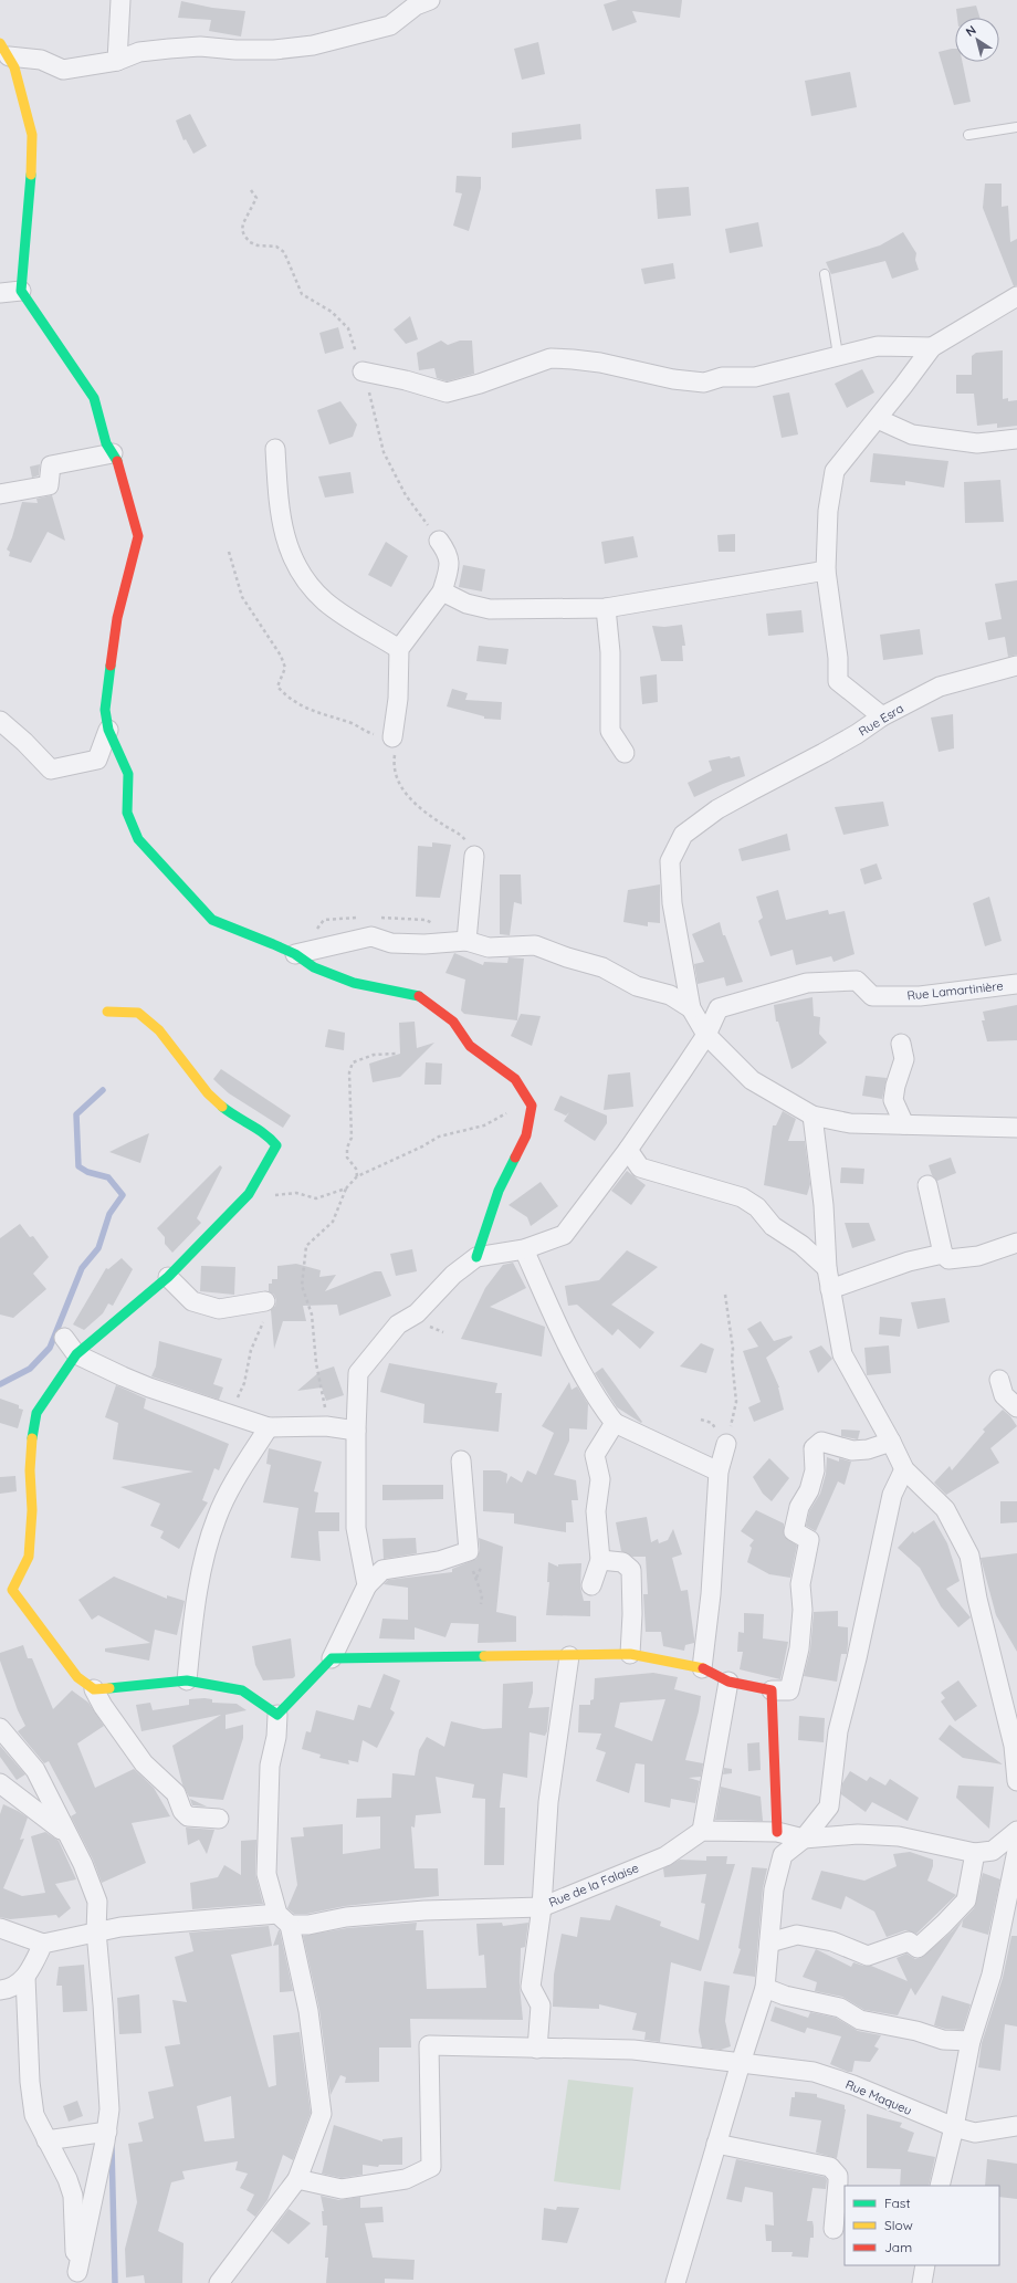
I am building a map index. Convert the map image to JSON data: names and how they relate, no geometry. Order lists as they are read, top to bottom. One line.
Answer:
{"streets":{"street":["Rue Esra","Rue Lamartinière","Rue de la Falaise","Rue Maqueu"]},"legend":["Fast","Slow","Jam"],"north":"top left"}
